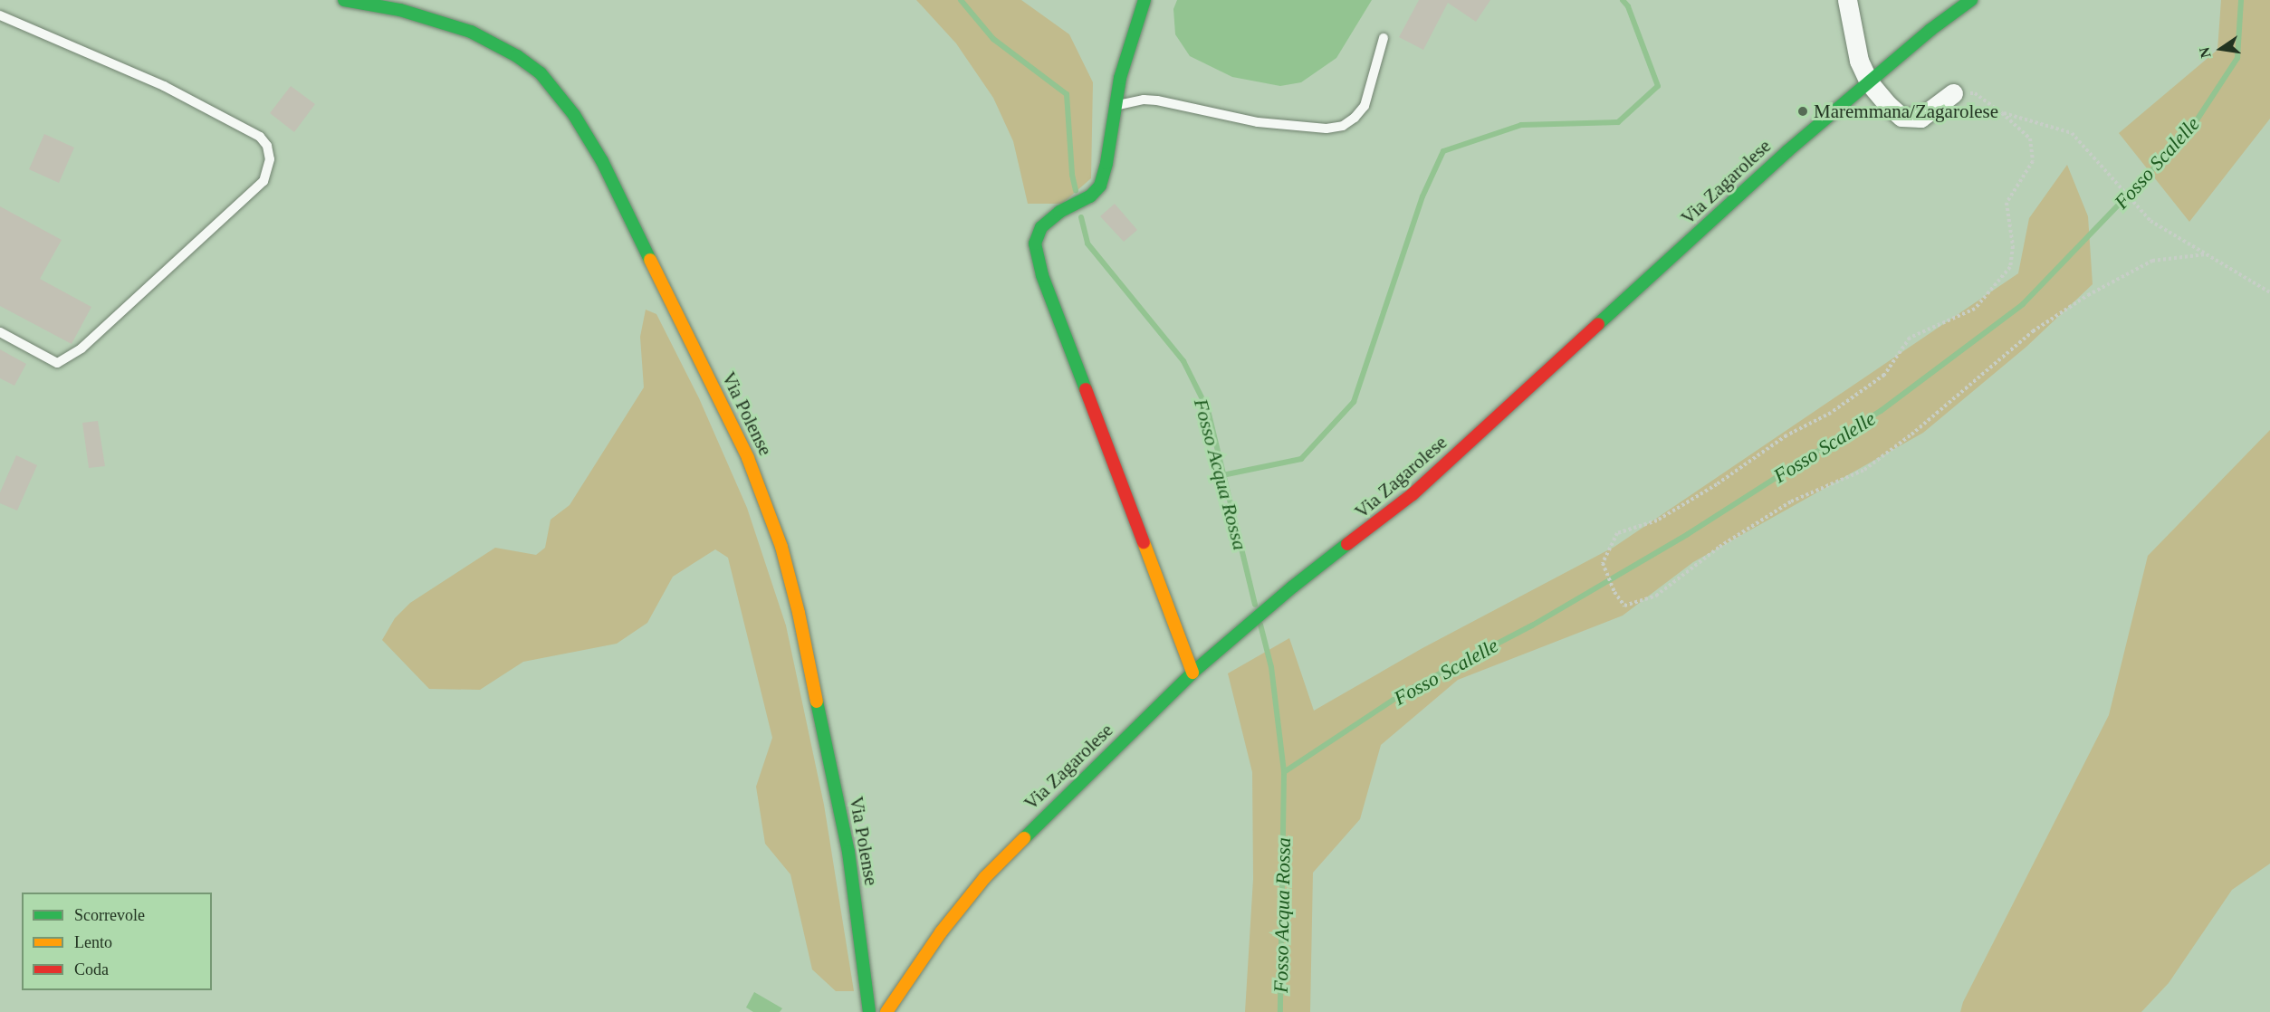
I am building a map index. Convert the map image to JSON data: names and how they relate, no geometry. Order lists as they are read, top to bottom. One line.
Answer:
{"streets":{"street":["Via Zagarolese","Via Polense"]},"water":["Fosso Scalelle","Fosso Acqua Rossa"],"places":["Maremmana/Zagarolese"],"legend":["Scorrevole","Lento","Coda"],"north":"left"}
